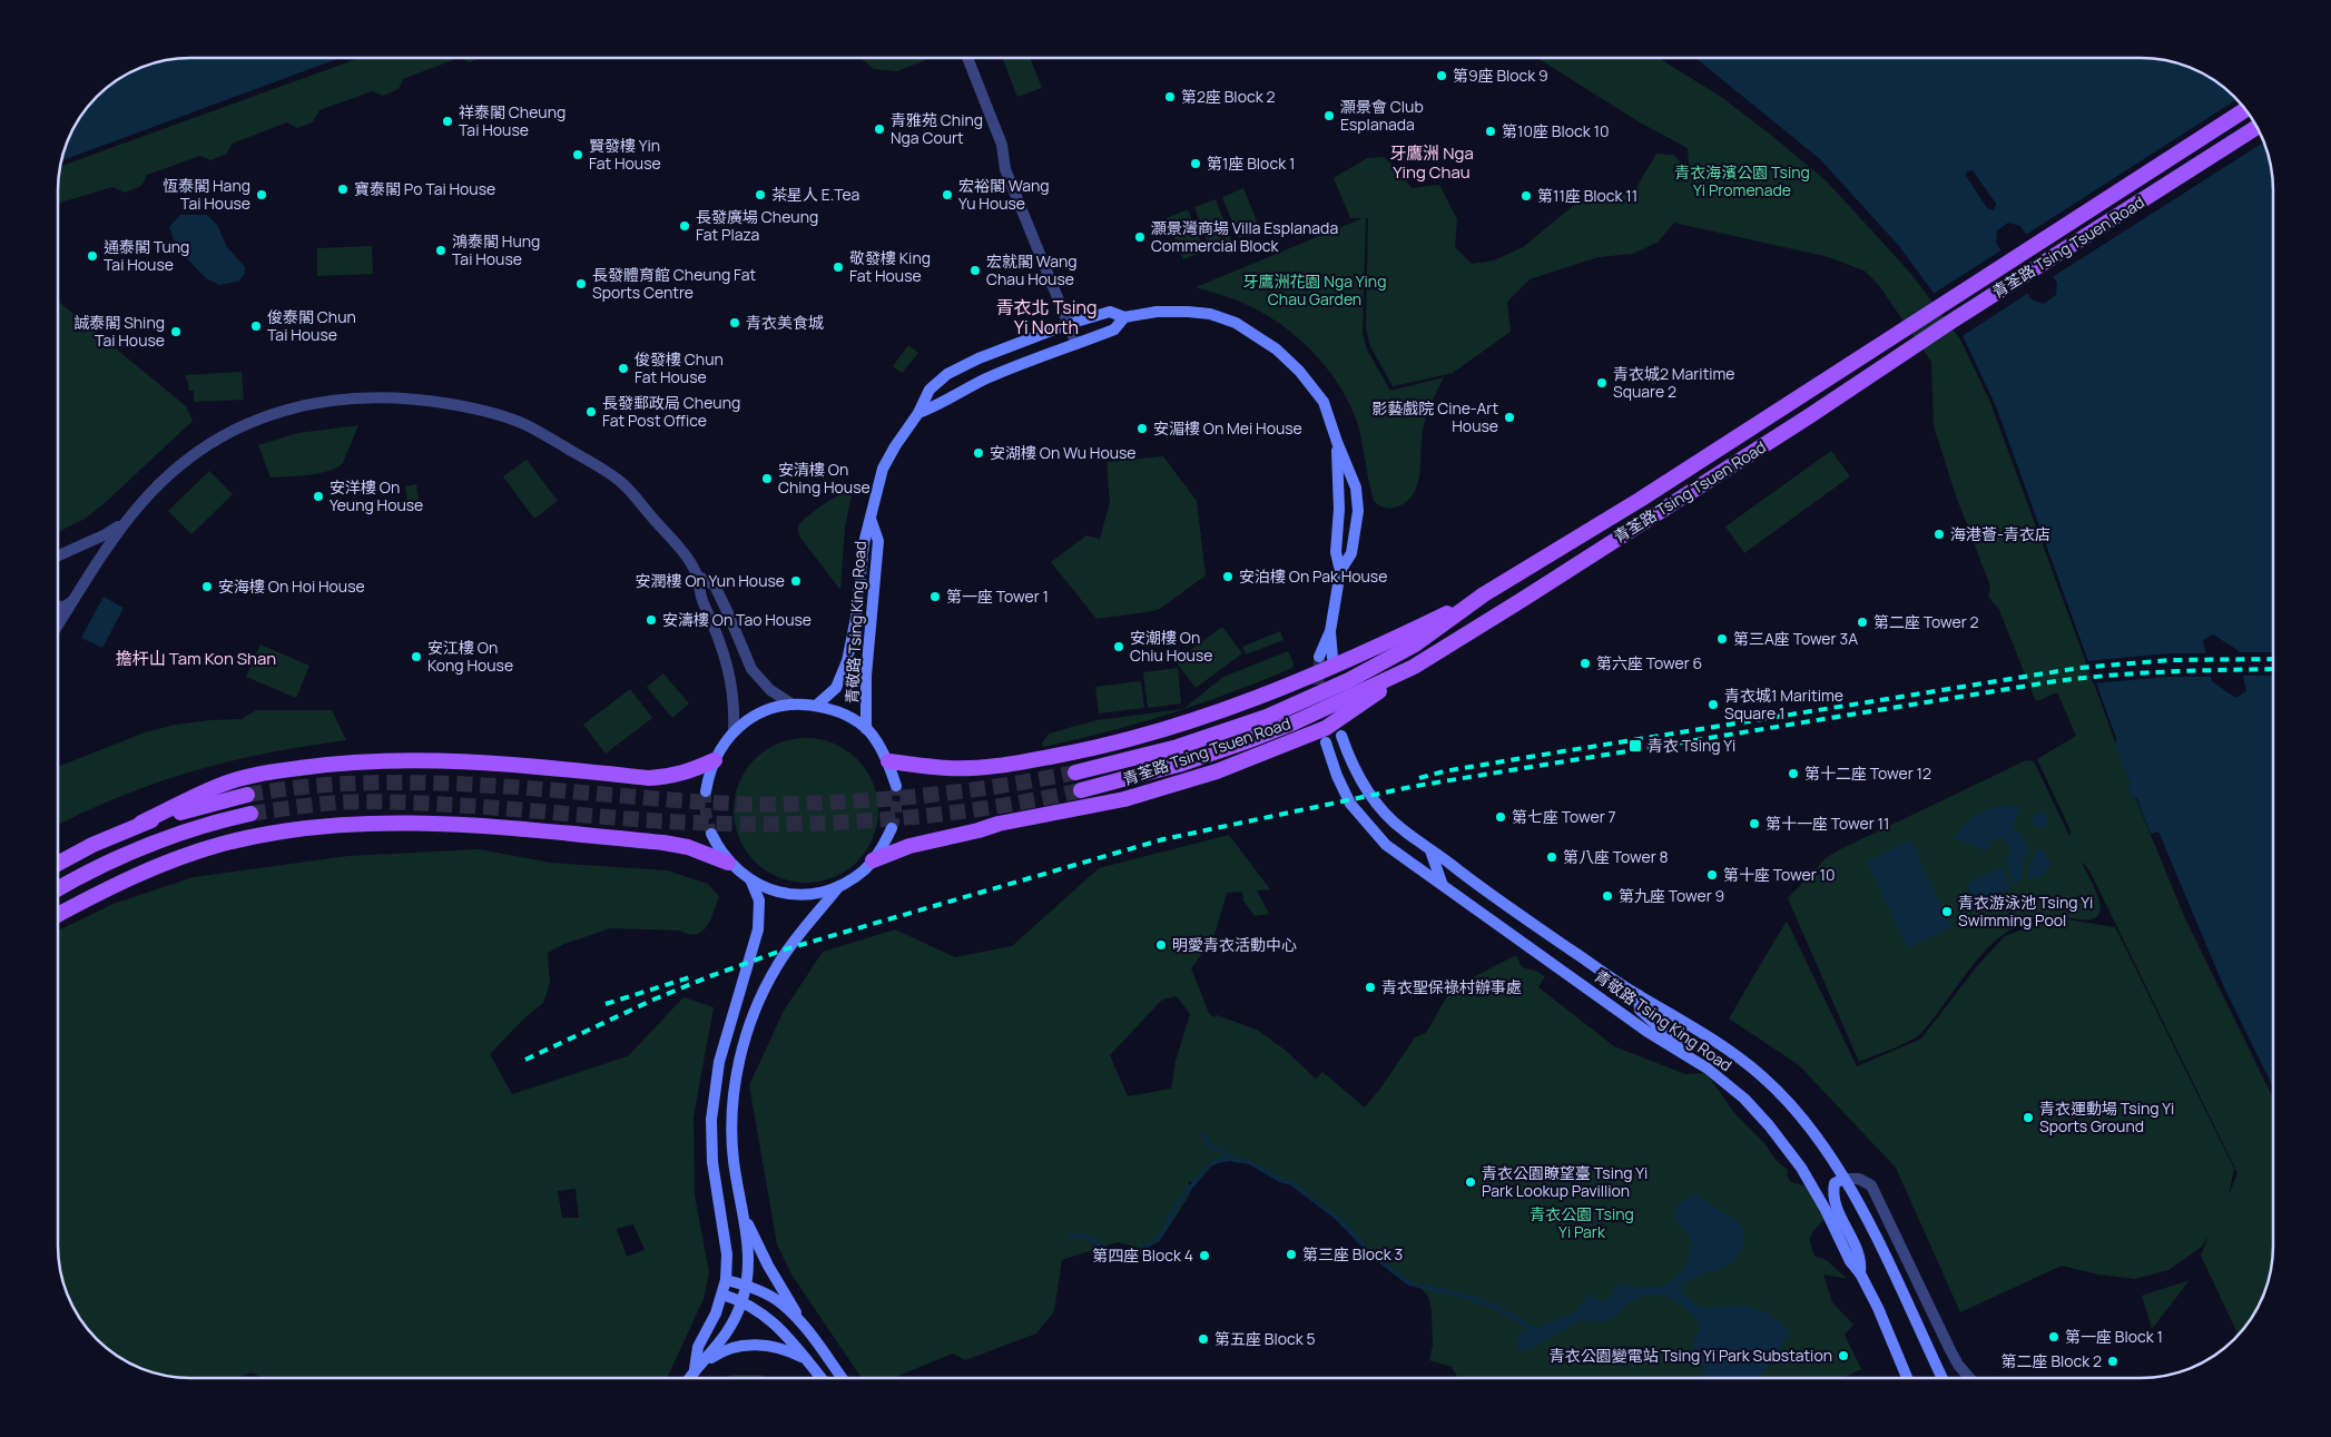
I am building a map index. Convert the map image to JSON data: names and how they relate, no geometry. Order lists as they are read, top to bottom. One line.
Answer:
{"streets":{"main road":["青荃路 Tsing Tsuen Road","青敬路 Tsing King Road"]},"districts":["牙鷹洲 Nga Ying Chau","青衣北 Tsing Yi North","擔杆山 Tam Kon Shan"],"parks":["青衣海濱公園 Tsing Yi Promenade","牙鷹洲花園 Nga Ying Chau Garden","青衣公園 Tsing Yi Park"],"places":{"other":["第9座 Block 9","第2座 Block 2","灝景會 Club Esplanada","祥泰閣 Cheung Tai House","青雅苑 Ching Nga Court","第10座 Block 10","賢發樓 Yin Fat House","第1座 Block 1","寶泰閣 Po Tai House","恆泰閣 Hang Tai House","茶星人 E.Tea","宏裕閣 Wang Yu House","第11座 Block 11","長發廣場 Cheung Fat Plaza","灝景灣商場 Villa Esplanada Commercial Block","鴻泰閣 Hung Tai House","通泰閣 Tung Tai House","敬發樓 King Fat House","宏就閣 Wang Chau House","長發體育館 Cheung Fat Sports Centre","青衣美食城","俊泰閣 Chun Tai House","誠泰閣 Shing Tai House","俊發樓 Chun Fat House","青衣城2 Maritime Square 2","長發郵政局 Cheung Fat Post Office","影藝戲院 Cine-Art House","安湄樓 On Mei House","安湖樓 On Wu House","安清樓 On Ching House","安洋樓 On Yeung House","海港薈-青衣店","安泊樓 On Pak House","安潤樓 On Yun House","安海樓 On Hoi House","第一座 Tower 1","安濤樓 On Tao House","第二座 Tower 2","第三A座 Tower 3A","安潮樓 On Chiu House","安江樓 On Kong House","第六座 Tower 6","青衣城1 Maritime Square 1","第十二座 Tower 12","第七座 Tower 7","第十一座 Tower 11","第八座 Tower 8","第十座 Tower 10","第九座 Tower 9","青衣游泳池 Tsing Yi Swimming Pool","明愛青衣活動中心","青衣聖保祿村辦事處","青衣運動場 Tsing Yi Sports Ground","青衣公園瞭望臺 Tsing Yi Park Lookup Pavillion","第三座 Block 3","第四座 Block 4","第一座 Block 1","第五座 Block 5","青衣公園變電站 Tsing Yi Park Substation","第二座 Block 2"],"transit":["青衣 Tsing Yi"]}}
